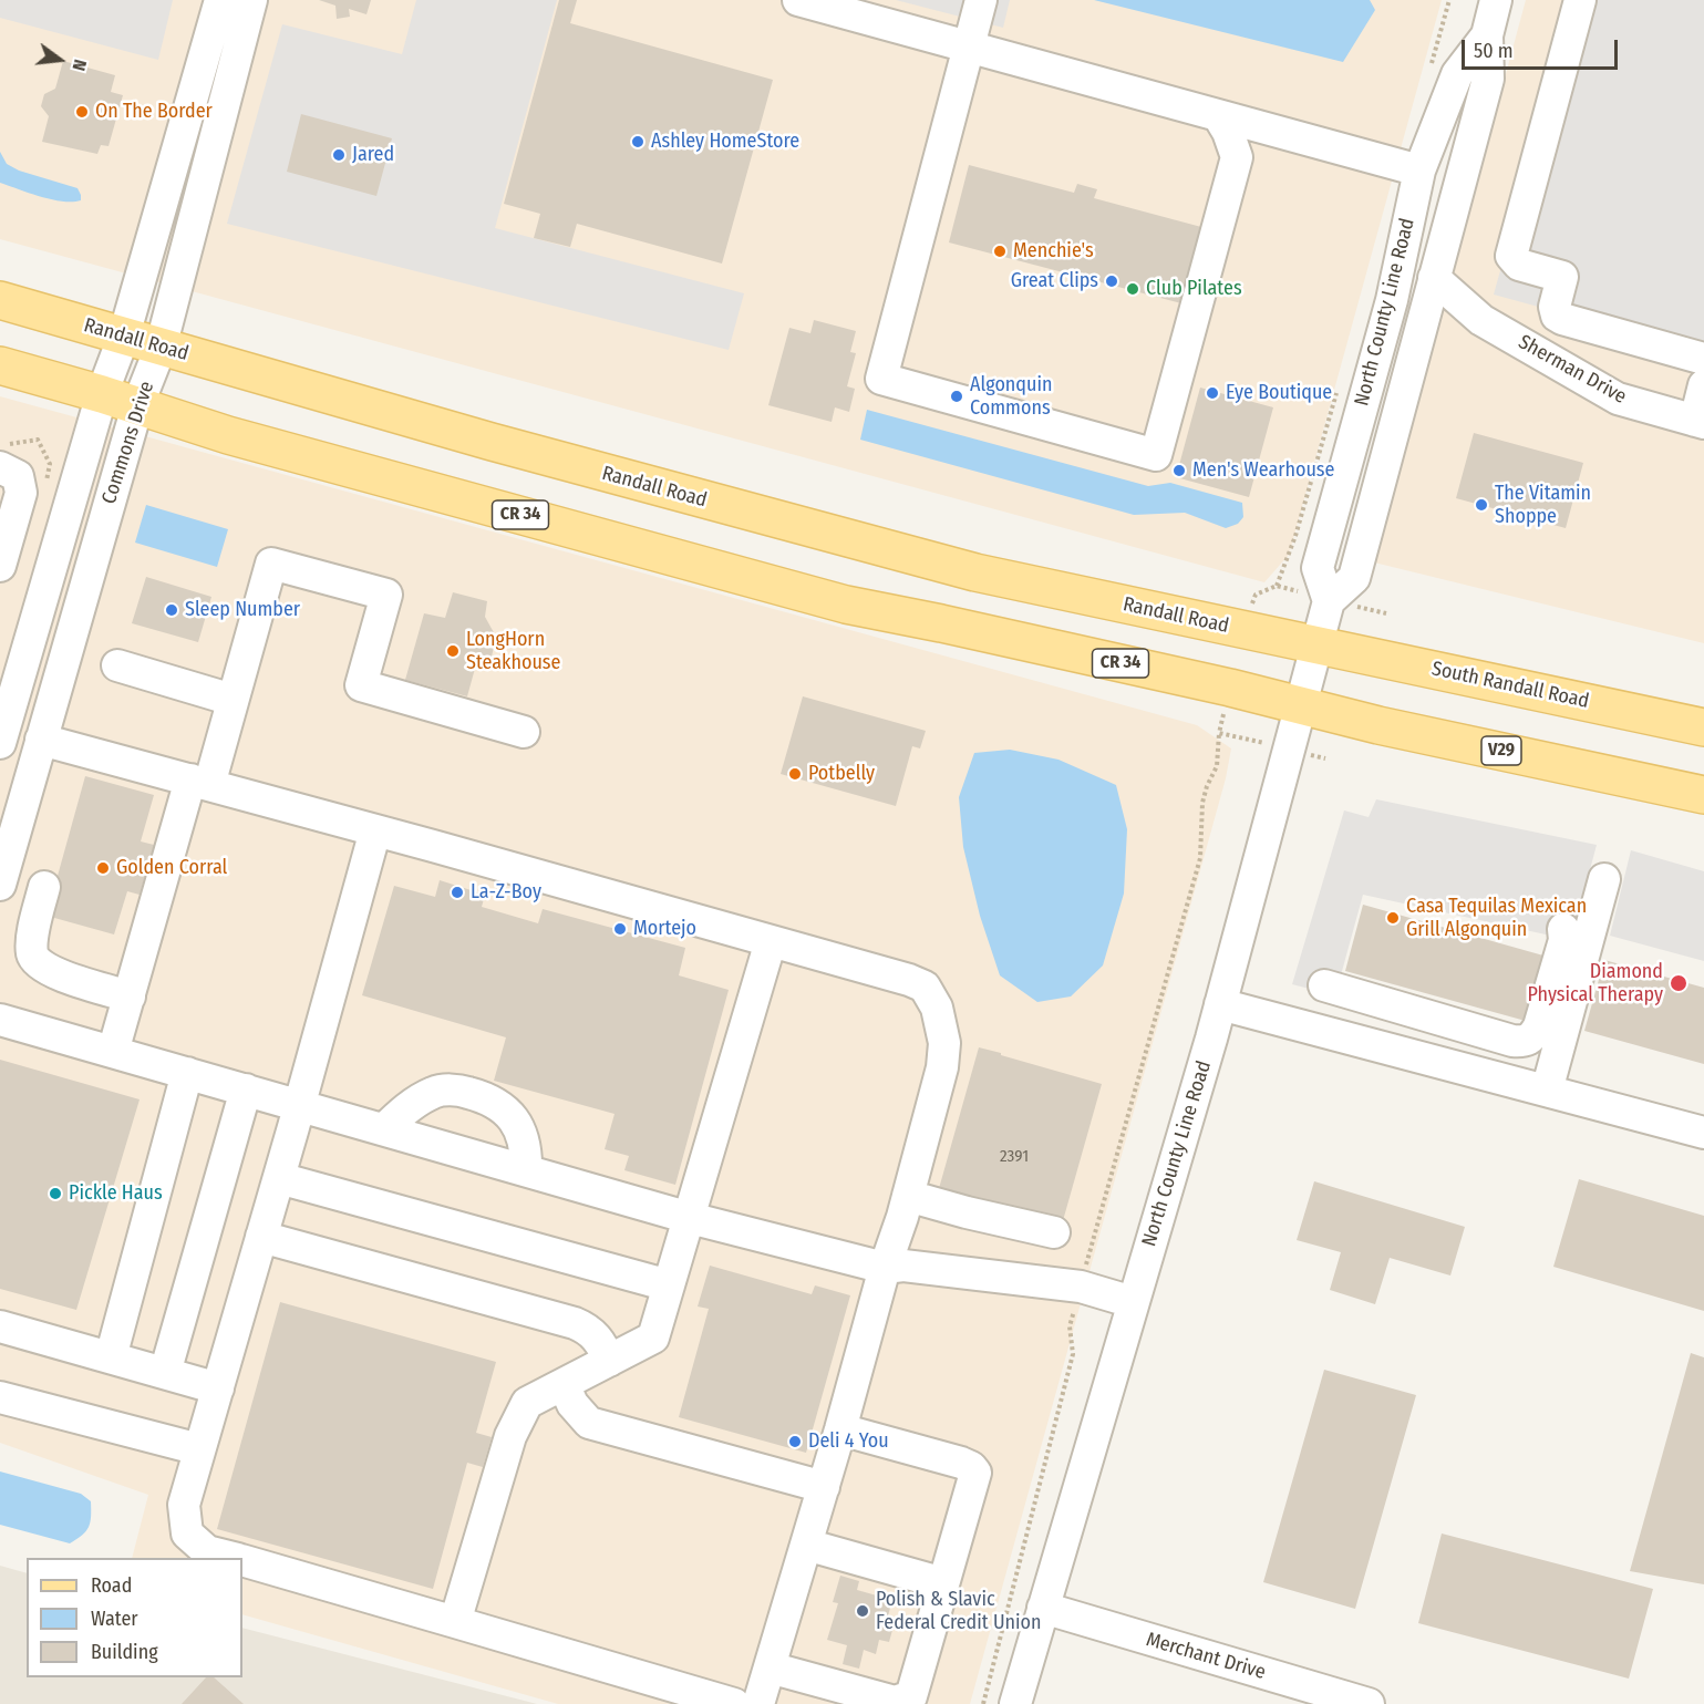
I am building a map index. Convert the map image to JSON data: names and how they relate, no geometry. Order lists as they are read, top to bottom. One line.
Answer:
{"streets":{"main road":["Randall Road","CR 34","South Randall Road","V29"],"street":["North County Line Road","Sherman Drive","Commons Drive","Merchant Drive"]},"crossings":[["North County Line Road","Randall Road"],["North County Line Road","Sherman Drive"],["North County Line Road","CR 34"],["North County Line Road","South Randall Road"],["North County Line Road","V29"],["North County Line Road","Merchant Drive"],["Randall Road","Commons Drive"],["Randall Road","South Randall Road"],["Commons Drive","CR 34"],["CR 34","V29"]],"places":["On The Border","Ashley HomeStore","Jared","Menchie's","Great Clips","Club Pilates","Eye Boutique","Algonquin Commons","Men's Wearhouse","The Vitamin Shoppe","Sleep Number","LongHorn Steakhouse","Potbelly","Golden Corral","La-Z-Boy","Casa Tequilas Mexican Grill Algonquin","Mortejo","Diamond Physical Therapy","Pickle Haus","Deli 4 You","Polish & Slavic Federal Credit Union"],"house_numbers":["2391"],"legend":["Road","Water","Building"],"scale_bar":"50 m","north":"right"}
